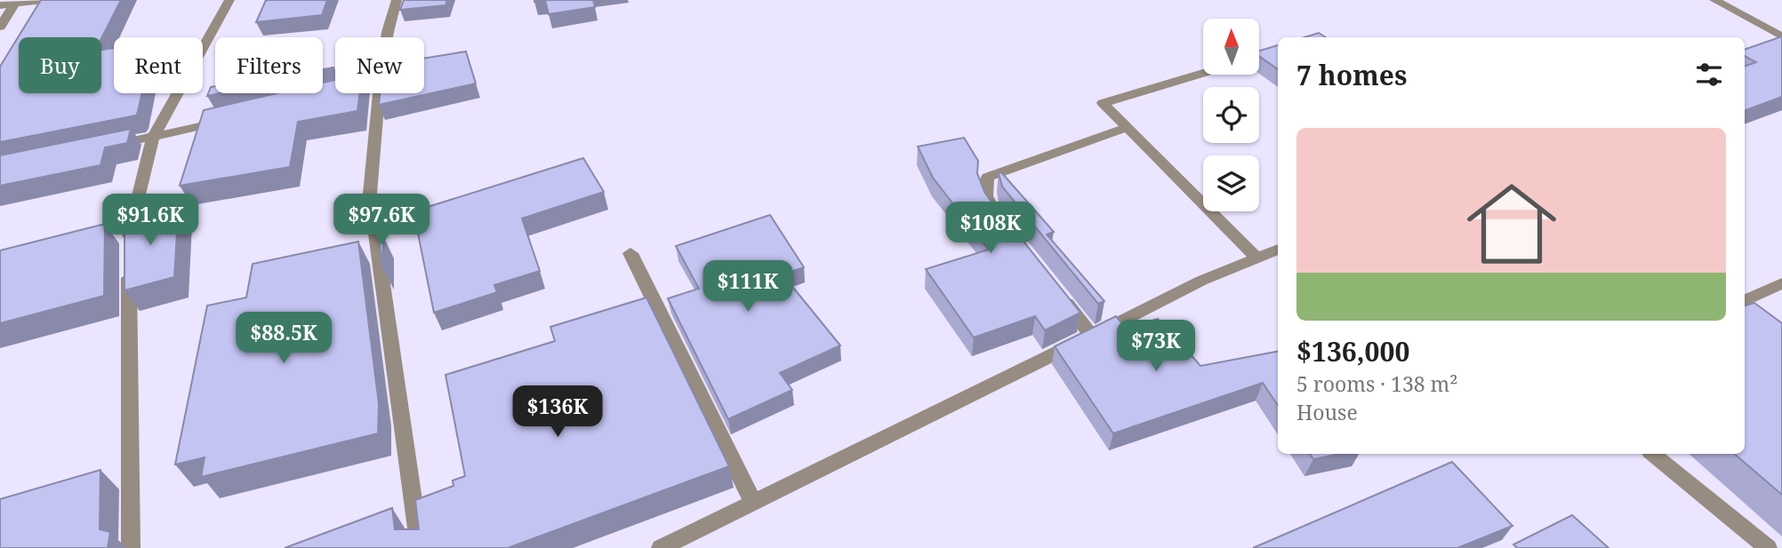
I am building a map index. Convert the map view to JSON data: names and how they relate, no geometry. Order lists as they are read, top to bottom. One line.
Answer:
{"north":"top","page":{"chip":["Buy","Rent","Filters","New"],"heading":"7 homes","list":[{"name":"$136,000","note":"5 rooms · 138 m² · House"}],"price":["$91.6K","$97.6K","$108K","$111K","$88.5K","$73K","$136K"]}}
